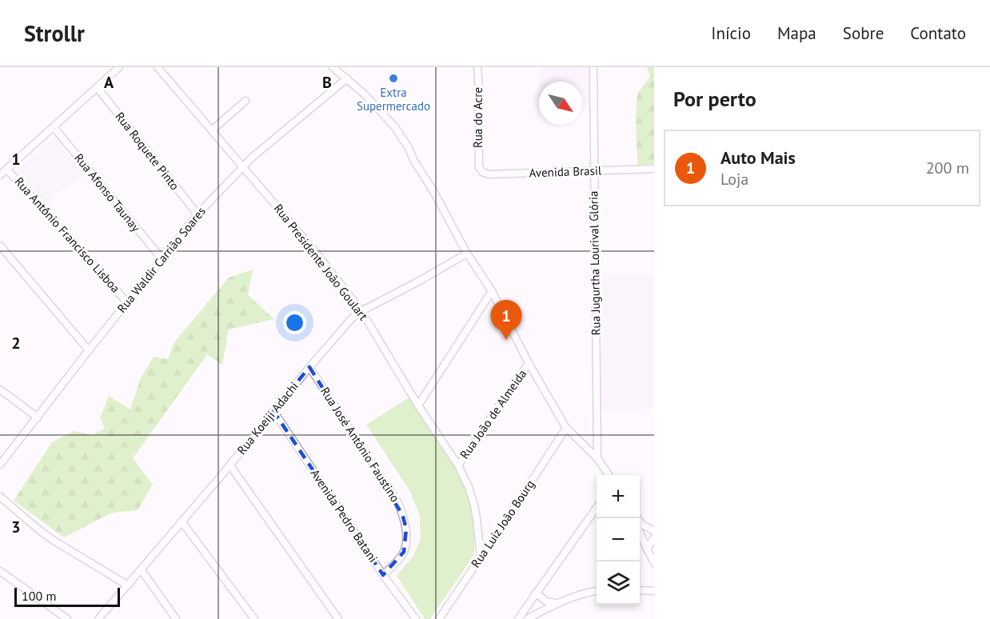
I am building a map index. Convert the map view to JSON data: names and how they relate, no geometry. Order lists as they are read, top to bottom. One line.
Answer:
{"streets":{"street":["Rua do Acre","Rua Roquete Pinto","Avenida Brasil","Rua Afonso Taunay","Rua Antônio Francisco Lisboa","Rua Waldir Carrião Soares","Rua Presidente João Goulart","Rua Jugurtha Lourival Glória","Rua João de Almeida","Rua Koeiji Adachi","Rua José Antônio Faustino","Avenida Pedro Batani","Rua Luiz João Bourg"]},"crossings":[["Rua do Acre","Avenida Brasil"],["Rua Roquete Pinto","Rua Waldir Carrião Soares"],["Avenida Brasil","Rua Jugurtha Lourival Glória"],["Rua Afonso Taunay","Rua Waldir Carrião Soares"],["Rua Antônio Francisco Lisboa","Rua Waldir Carrião Soares"],["Rua Waldir Carrião Soares","Rua Presidente João Goulart"],["Rua Presidente João Goulart","Rua João de Almeida"],["Rua Presidente João Goulart","Rua Koeiji Adachi"],["Rua Presidente João Goulart","Rua Luiz João Bourg"],["Rua Koeiji Adachi","Rua José Antônio Faustino"],["Rua Koeiji Adachi","Avenida Pedro Batani"],["Rua José Antônio Faustino","Avenida Pedro Batani"]],"places":["Extra Supermercado"],"scale_bar":"100 m","north":"bottom right","page":{"header":"Strollr","nav":["Início","Mapa","Sobre","Contato"],"heading":"Por perto","list":[{"mark":"1","name":"Auto Mais","note":"Loja","value":"200 m"}],"pins":"1","map_buttons":["+","−"],"scale":"100 m"},"grid":{"columns":["A","B"],"rows":["1","2","3"]}}
